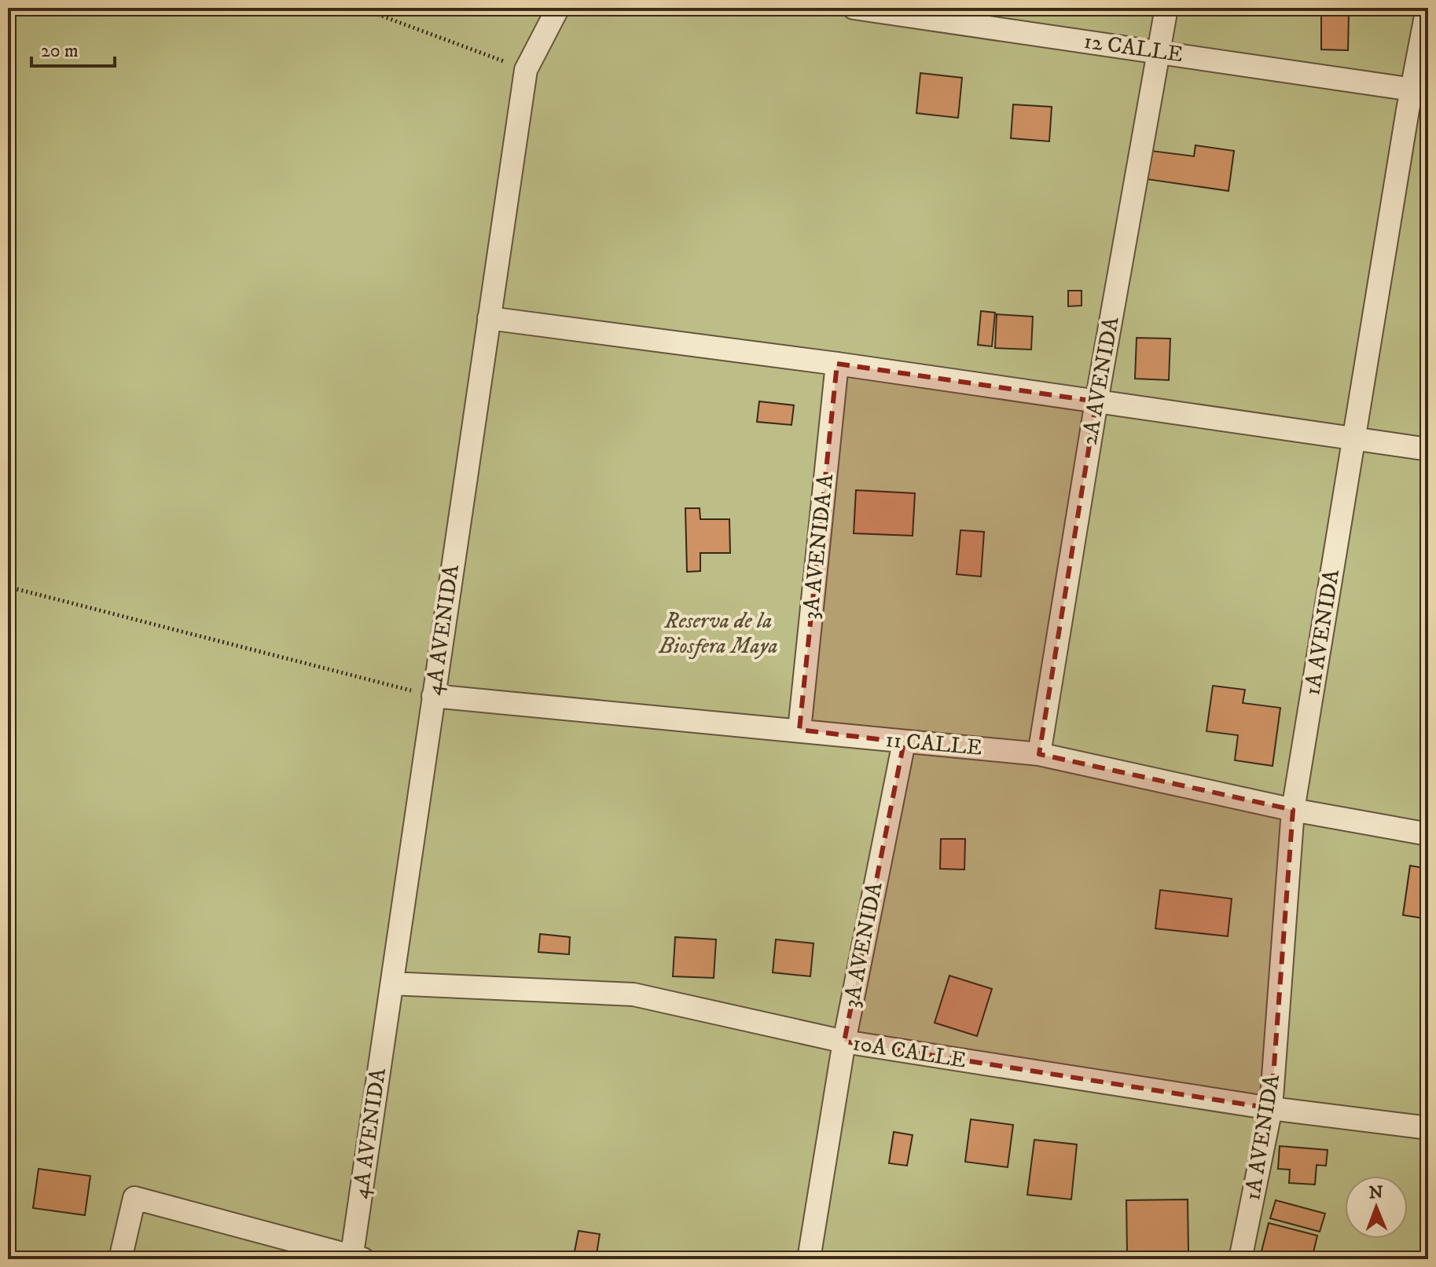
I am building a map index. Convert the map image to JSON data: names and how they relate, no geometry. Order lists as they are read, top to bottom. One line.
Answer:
{"streets":{"street":["12 CALLE","2A AVENIDA","3A AVENIDA A","4A AVENIDA","1A AVENIDA","11 CALLE","3A AVENIDA","10A CALLE"]},"crossings":[["12 CALLE","2A AVENIDA"],["12 CALLE","1A AVENIDA"],["2A AVENIDA","11 CALLE"],["3A AVENIDA A","11 CALLE"],["4A AVENIDA","11 CALLE"],["4A AVENIDA","10A CALLE"],["1A AVENIDA","11 CALLE"],["1A AVENIDA","10A CALLE"],["11 CALLE","3A AVENIDA"],["3A AVENIDA","10A CALLE"]],"parks":["Reserva de la Biosfera Maya"],"scale_bar":"20 m","north":"top"}
